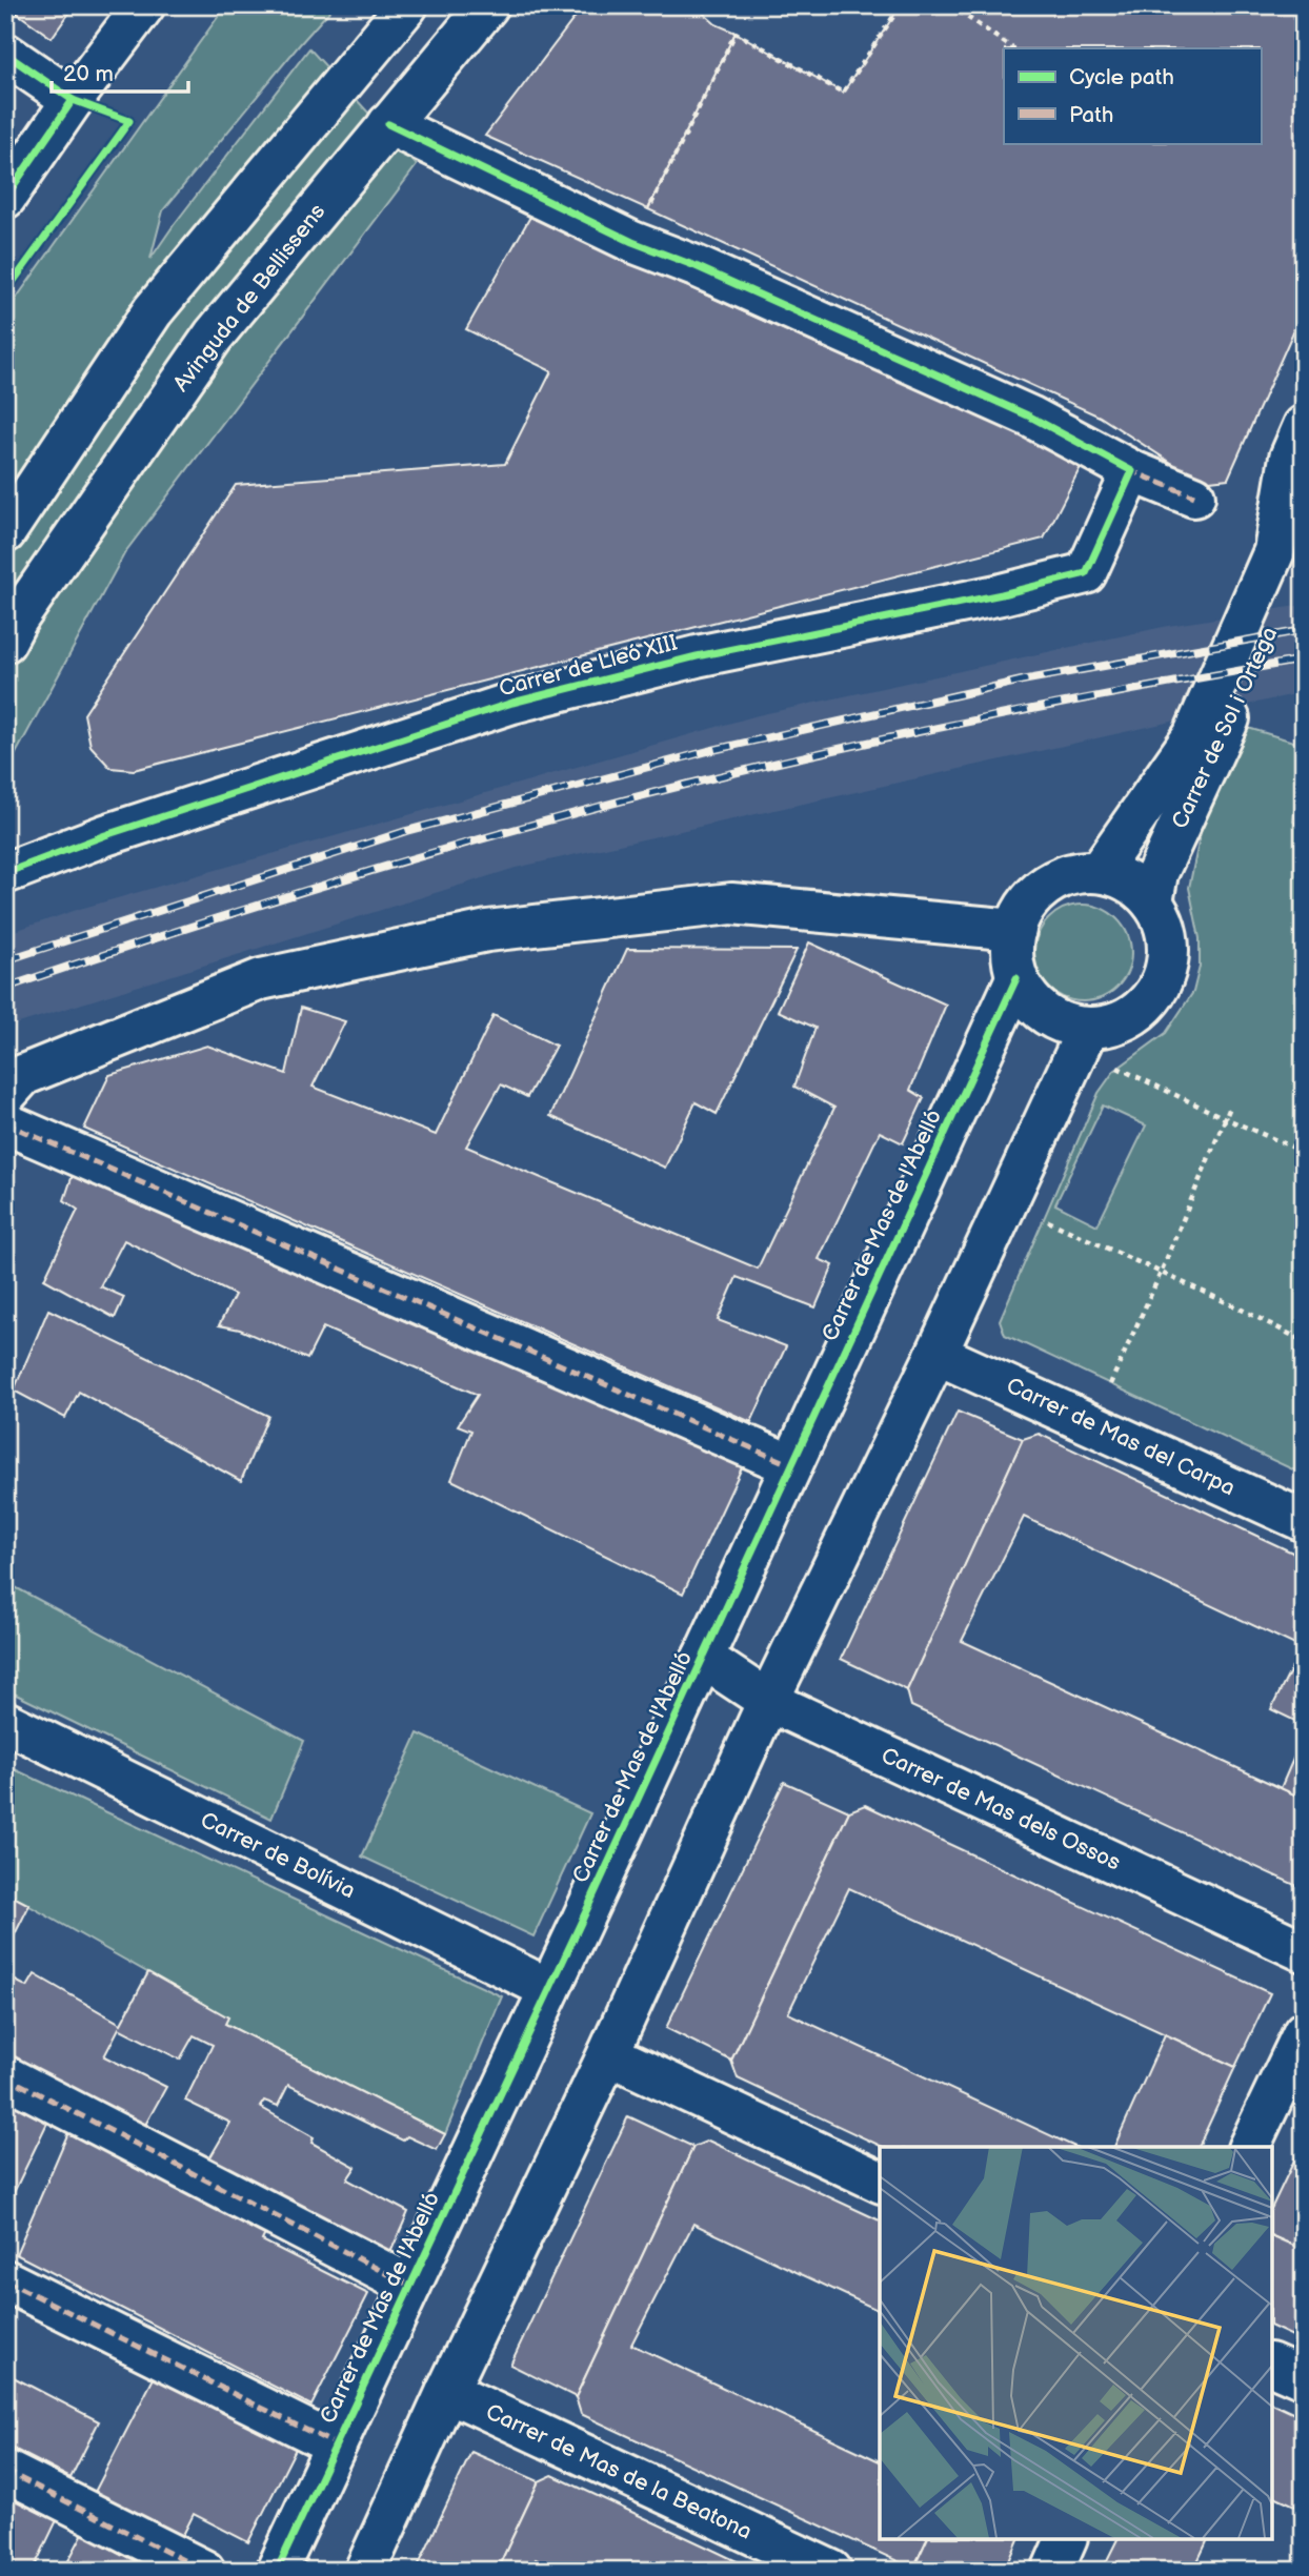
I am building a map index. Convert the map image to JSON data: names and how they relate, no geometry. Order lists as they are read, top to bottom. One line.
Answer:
{"streets":{"street":["Avinguda de Bellissens","Carrer de Lleó XIII","Carrer de Sol i Ortega","Carrer de Mas de l'Abelló","Carrer de Mas del Carpa","Carrer de Mas dels Ossos","Carrer de Bolívia","Carrer de Mas de la Beatona"]},"crossings":[["Carrer de Sol i Ortega","Carrer de Mas de l'Abelló"],["Carrer de Mas de l'Abelló","Carrer de Mas dels Ossos"],["Carrer de Mas de l'Abelló","Carrer de Bolívia"]],"legend":["Cycle path","Path"],"scale_bar":"20 m"}
